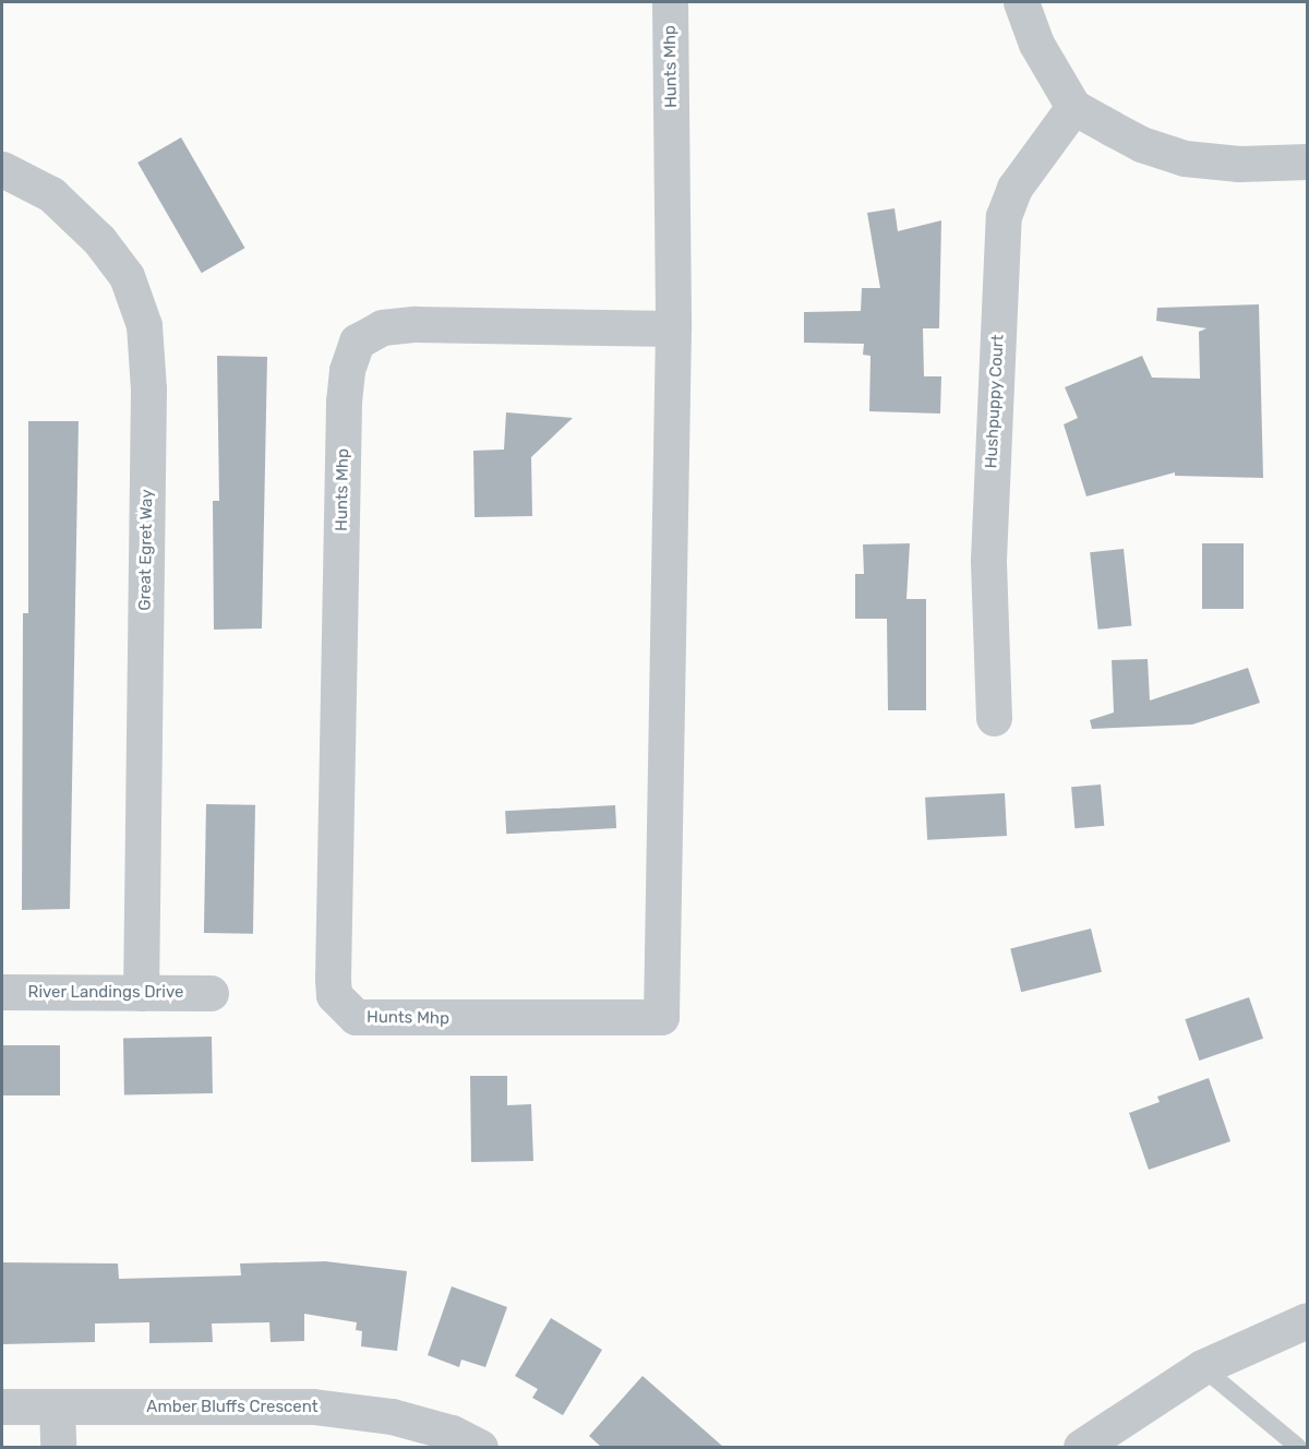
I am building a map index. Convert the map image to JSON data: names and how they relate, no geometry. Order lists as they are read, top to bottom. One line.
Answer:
{"streets":{"street":["Hunts Mhp","Hushpuppy Court","Great Egret Way","River Landings Drive","Amber Bluffs Crescent"]},"crossings":[["Great Egret Way","River Landings Drive"]]}
